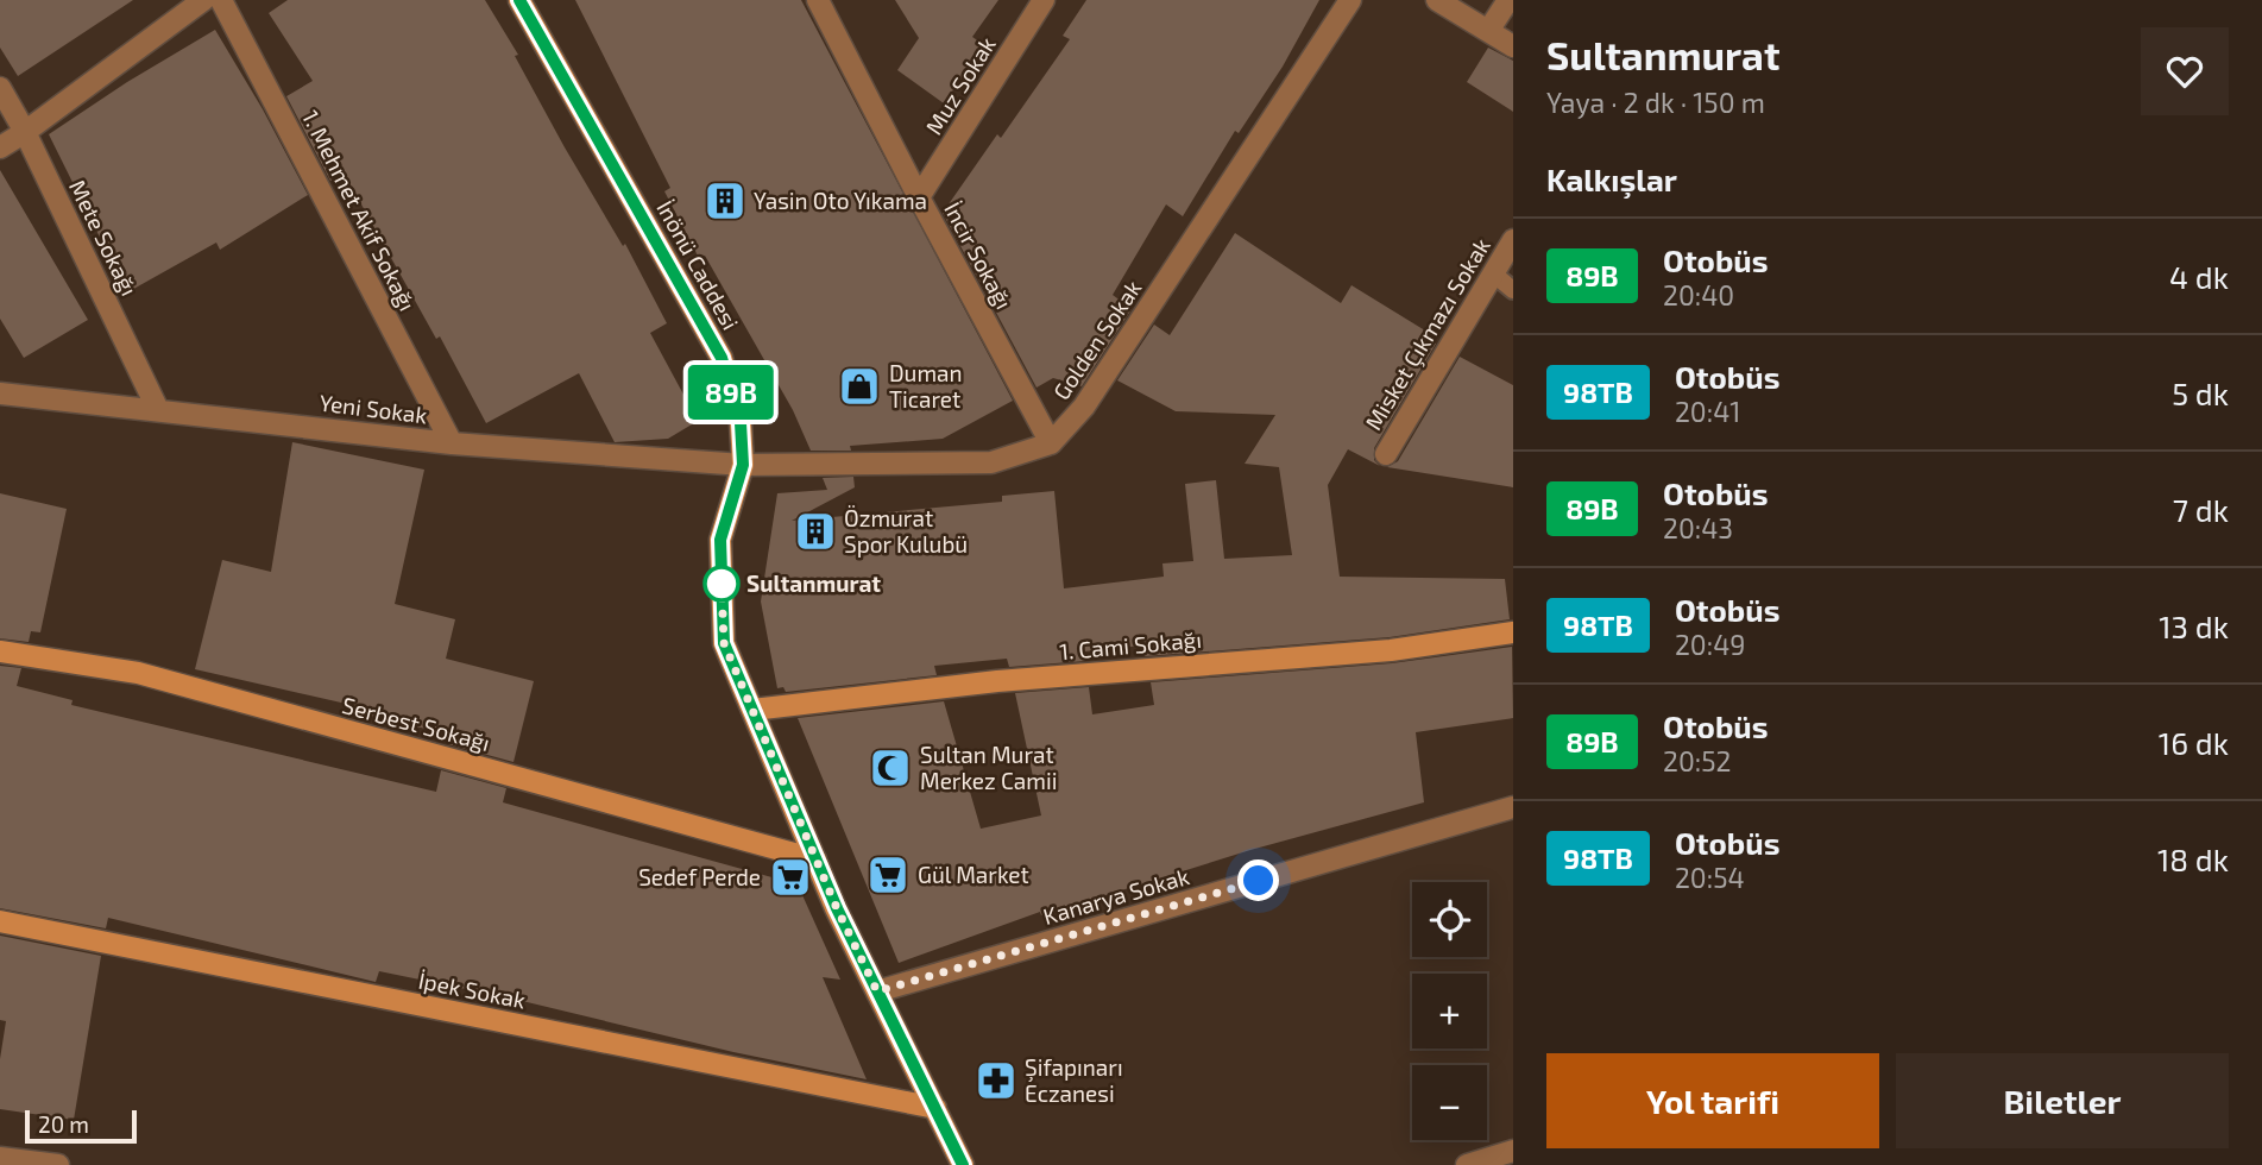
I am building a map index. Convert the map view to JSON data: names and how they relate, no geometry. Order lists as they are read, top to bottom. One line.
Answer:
{"streets":{"street":["Muz Sokak","1. Mehmet Akif Sokağı","Mete Sokağı","İncir Sokağı","İnönü Caddesi","Misket Çıkmazı Sokak","Golden Sokak","Yeni Sokak","1. Cami Sokağı","Serbest Sokağı","Kanarya Sokak","İpek Sokak"]},"crossings":[["Muz Sokak","İncir Sokağı"],["1. Mehmet Akif Sokağı","Yeni Sokak"],["Mete Sokağı","Yeni Sokak"],["İncir Sokağı","Golden Sokak"],["İnönü Caddesi","Yeni Sokak"],["İnönü Caddesi","1. Cami Sokağı"],["İnönü Caddesi","Serbest Sokağı"],["İnönü Caddesi","Kanarya Sokak"],["İnönü Caddesi","İpek Sokak"]],"places":{"building":["Yasin Oto Yıkama","Özmurat Spor Kulubü"],"shop":["Duman Ticaret"],"other":["Sultanmurat"],"mosque":["Sultan Murat Merkez Camii"],"supermarket":["Gül Market","Sedef Perde"],"pharmacy":["Şifapınarı Eczanesi"]},"lines":["bus line 89B"],"scale_bar":"20 m","page":{"on_map":"89B","heading":[["Sultanmurat","Yaya · 2 dk · 150 m"],"Kalkışlar"],"list":[{"mark":"89B","name":"Otobüs","note":"20:40","value":"4 dk"},{"mark":"98TB","name":"Otobüs","note":"20:41","value":"5 dk"},{"mark":"89B","name":"Otobüs","note":"20:43","value":"7 dk"},{"mark":"98TB","name":"Otobüs","note":"20:49","value":"13 dk"},{"mark":"89B","name":"Otobüs","note":"20:52","value":"16 dk"},{"mark":"98TB","name":"Otobüs","note":"20:54","value":"18 dk"}],"map_buttons":["+","−"],"buttons":["Yol tarifi","Biletler"],"scale":"20 m"}}
